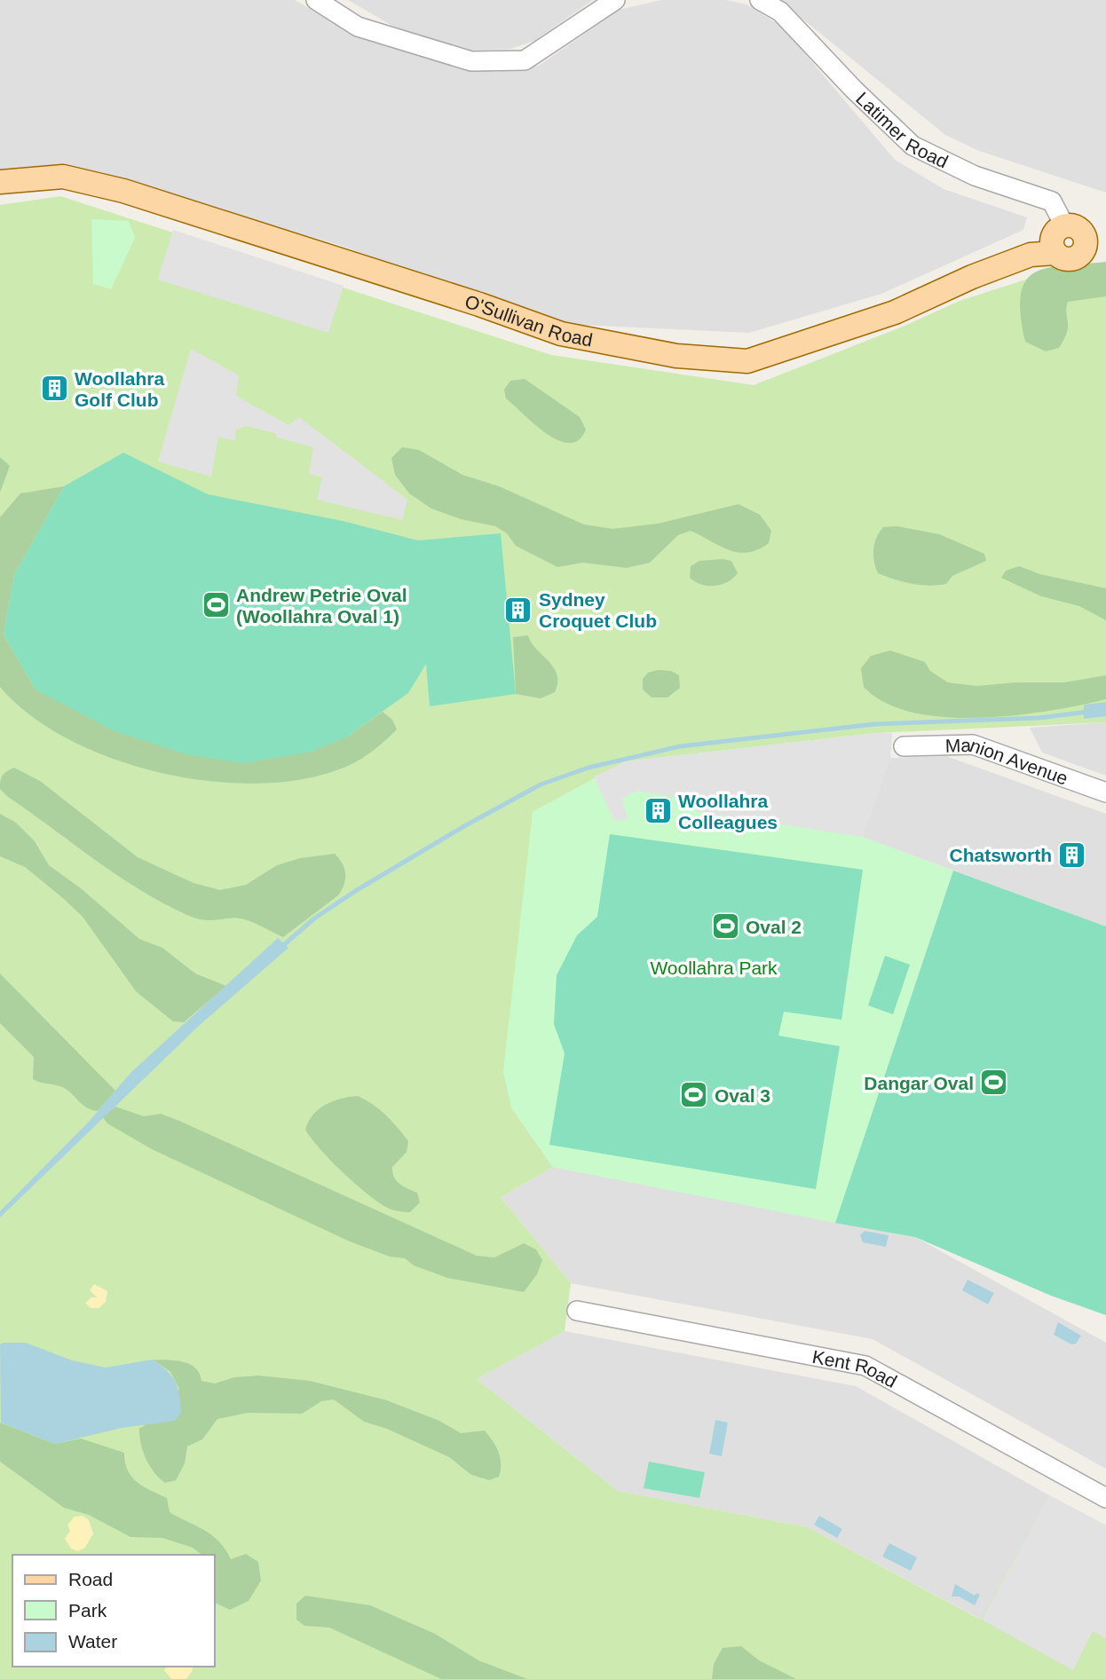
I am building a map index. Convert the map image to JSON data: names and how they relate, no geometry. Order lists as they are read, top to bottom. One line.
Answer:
{"streets":{"main road":["O'Sullivan Road"],"street":["Latimer Road","Manion Avenue","Kent Road"]},"parks":["Woollahra Park"],"places":{"building":["Woollahra Golf Club","Sydney Croquet Club","Woollahra Colleagues","Chatsworth"],"sports":["Andrew Petrie Oval (Woollahra Oval 1)","Oval 2","Dangar Oval","Oval 3"]},"legend":["Road","Park","Water"]}
